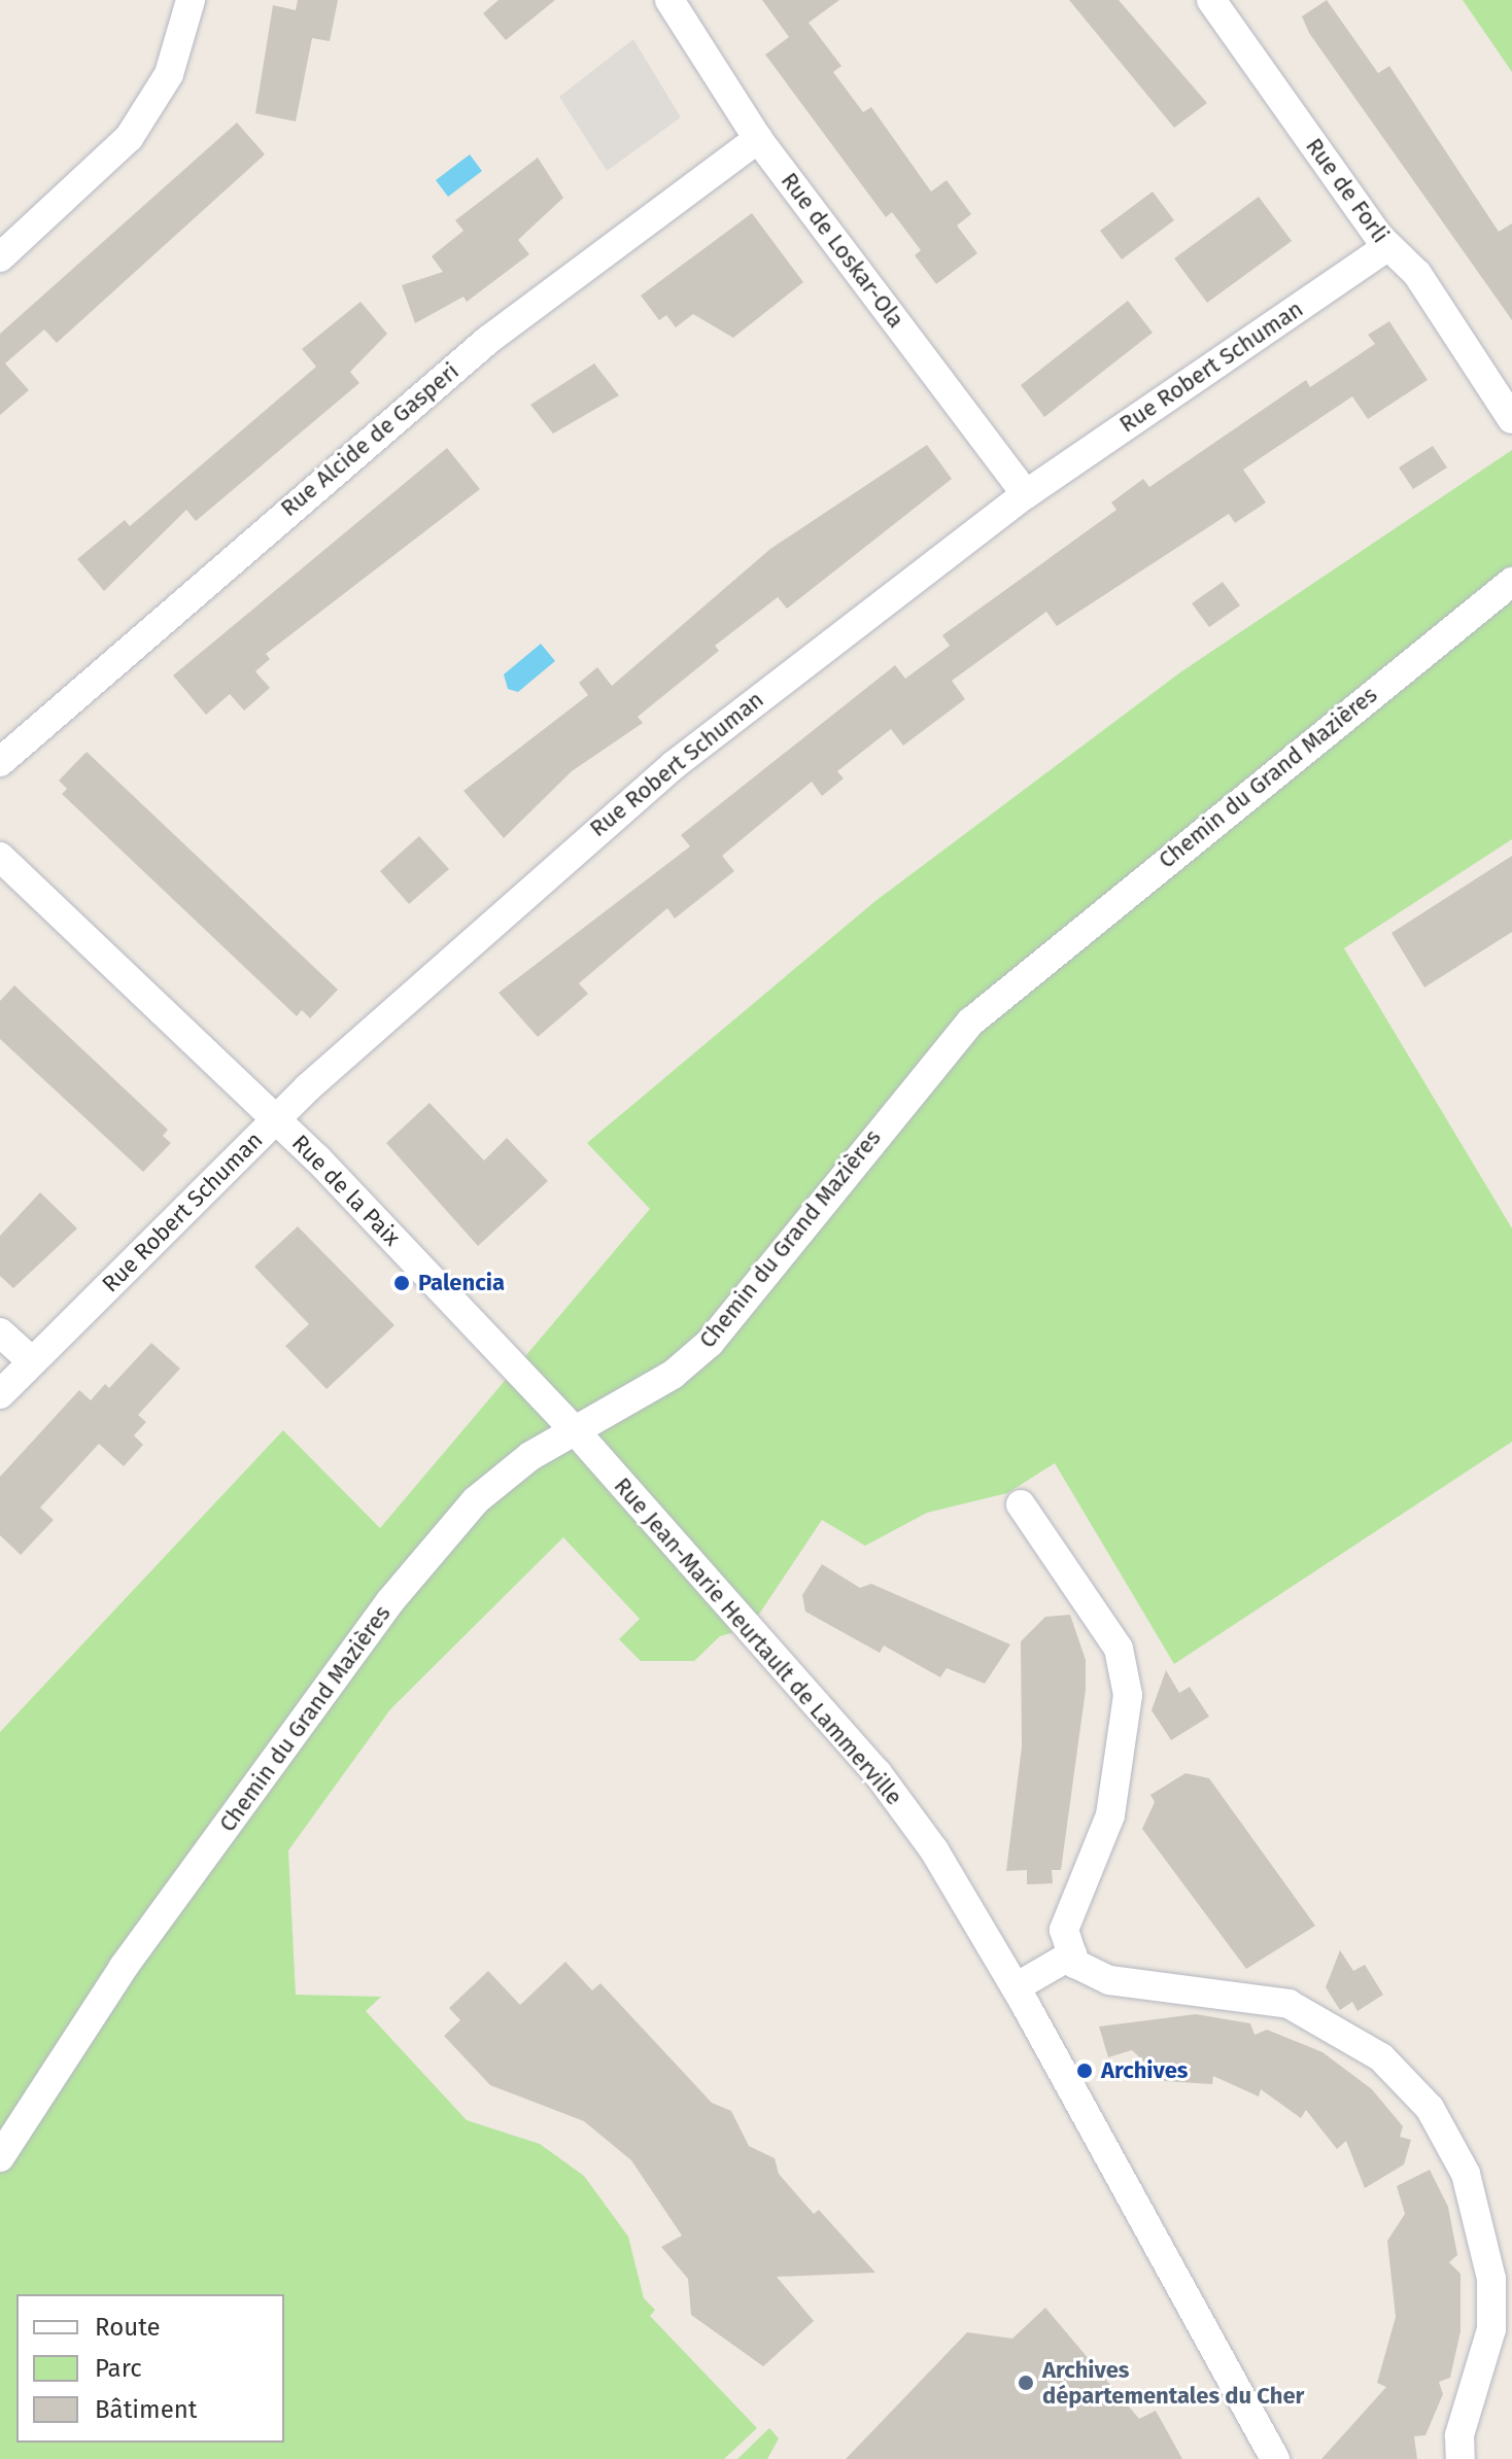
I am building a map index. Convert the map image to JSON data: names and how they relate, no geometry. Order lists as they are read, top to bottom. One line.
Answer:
{"streets":{"street":["Rue de Forli","Rue de Loskar-Ola","Rue Robert Schuman","Rue Alcide de Gasperi","Chemin du Grand Mazières","Rue de la Paix","Rue Jean-Marie Heurtault de Lammerville"]},"crossings":[["Rue de Forli","Rue Robert Schuman"],["Rue de Loskar-Ola","Rue Robert Schuman"],["Rue de Loskar-Ola","Rue Alcide de Gasperi"],["Rue Robert Schuman","Rue de la Paix"],["Chemin du Grand Mazières","Rue de la Paix"],["Chemin du Grand Mazières","Rue Jean-Marie Heurtault de Lammerville"],["Rue de la Paix","Rue Jean-Marie Heurtault de Lammerville"]],"places":["Palencia","Archives","Archives départementales du Cher"],"legend":["Route","Parc","Bâtiment"]}
